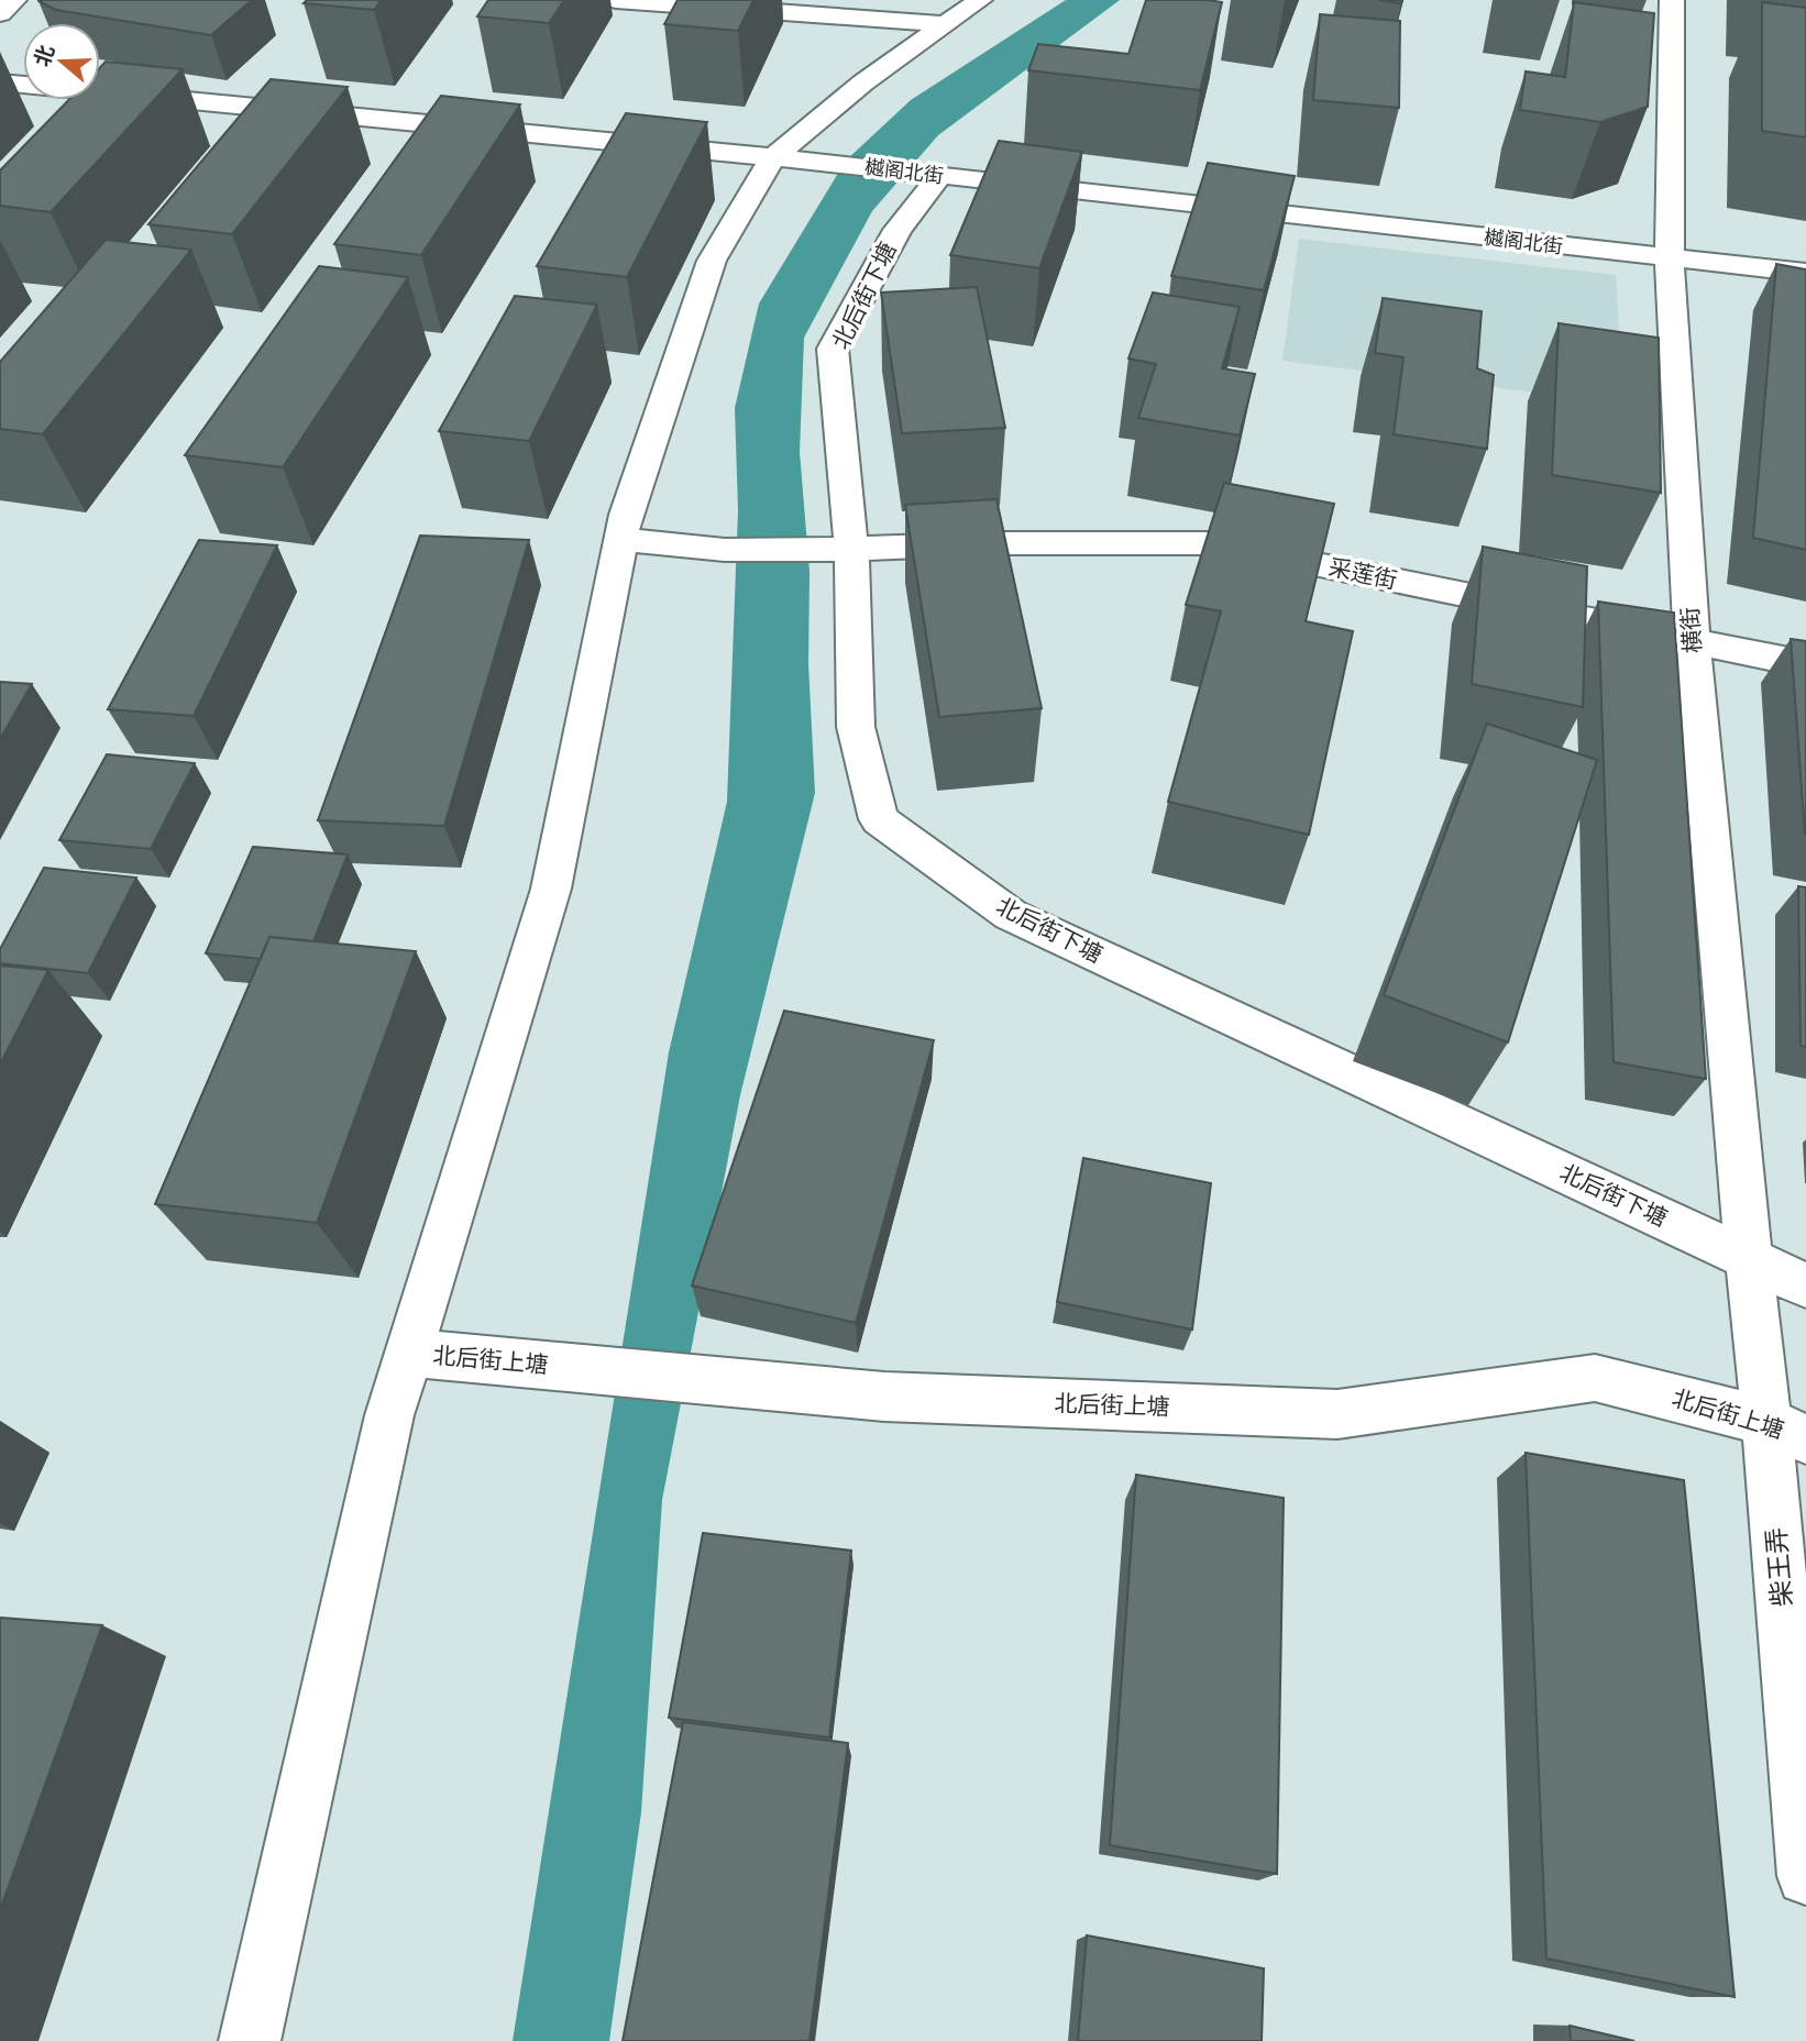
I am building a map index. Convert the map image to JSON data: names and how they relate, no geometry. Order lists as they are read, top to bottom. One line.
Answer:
{"streets":{"street":["樾阁北街","北后街下塘","采莲街","横街","北后街上塘","柴王弄"]},"crossings":[["樾阁北街","北后街下塘"],["樾阁北街","横街"],["北后街下塘","采莲街"],["北后街下塘","横街"],["北后街下塘","柴王弄"],["采莲街","横街"],["横街","柴王弄"],["北后街上塘","柴王弄"]],"north":"left"}
